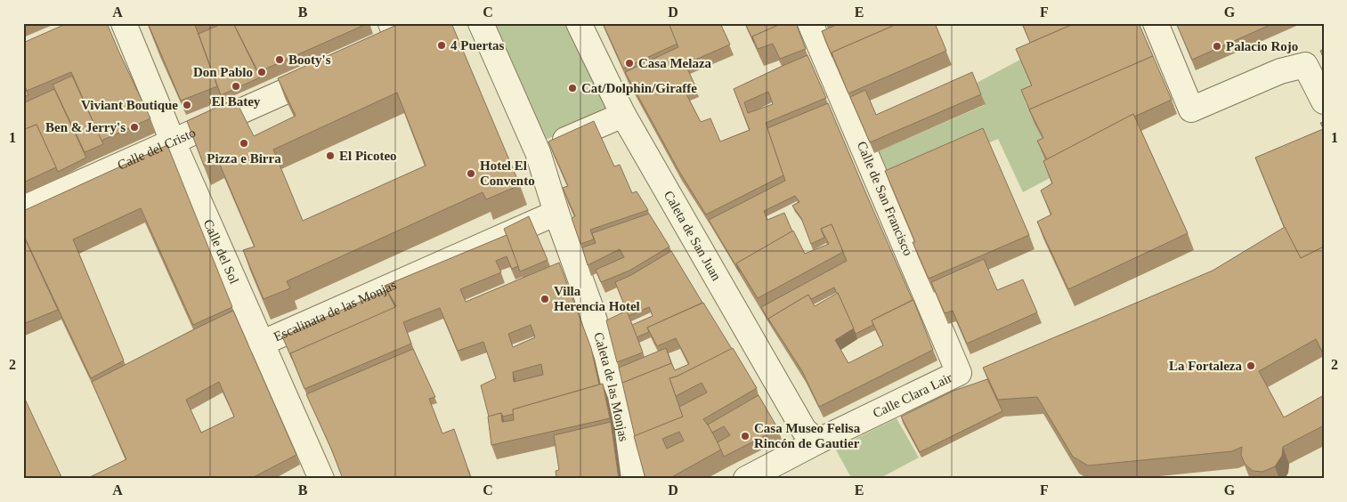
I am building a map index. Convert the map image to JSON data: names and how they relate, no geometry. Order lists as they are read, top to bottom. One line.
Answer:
{"streets":{"street":["Calle del Cristo","Calle de San Francisco","Caleta de San Juan","Calle del Sol","Escalinata de las Monjas","Caleta de las Monjas","Calle Clara Lair"]},"crossings":[["Calle del Cristo","Calle del Sol"],["Calle de San Francisco","Calle Clara Lair"],["Caleta de San Juan","Calle Clara Lair"],["Calle del Sol","Escalinata de las Monjas"],["Escalinata de las Monjas","Caleta de las Monjas"]],"places":["4 Puertas","Palacio Rojo","Booty's","Casa Melaza","Don Pablo","El Batey","Cat/Dolphin/Giraffe","Viviant Boutique","Ben & Jerry's","Pizza e Birra","El Picoteo","Hotel El Convento","Villa Herencia Hotel","La Fortaleza","Casa Museo Felisa Rincón de Gautier"],"grid":{"columns":["A","B","C","D","E","F","G"],"rows":["1","2"]}}
